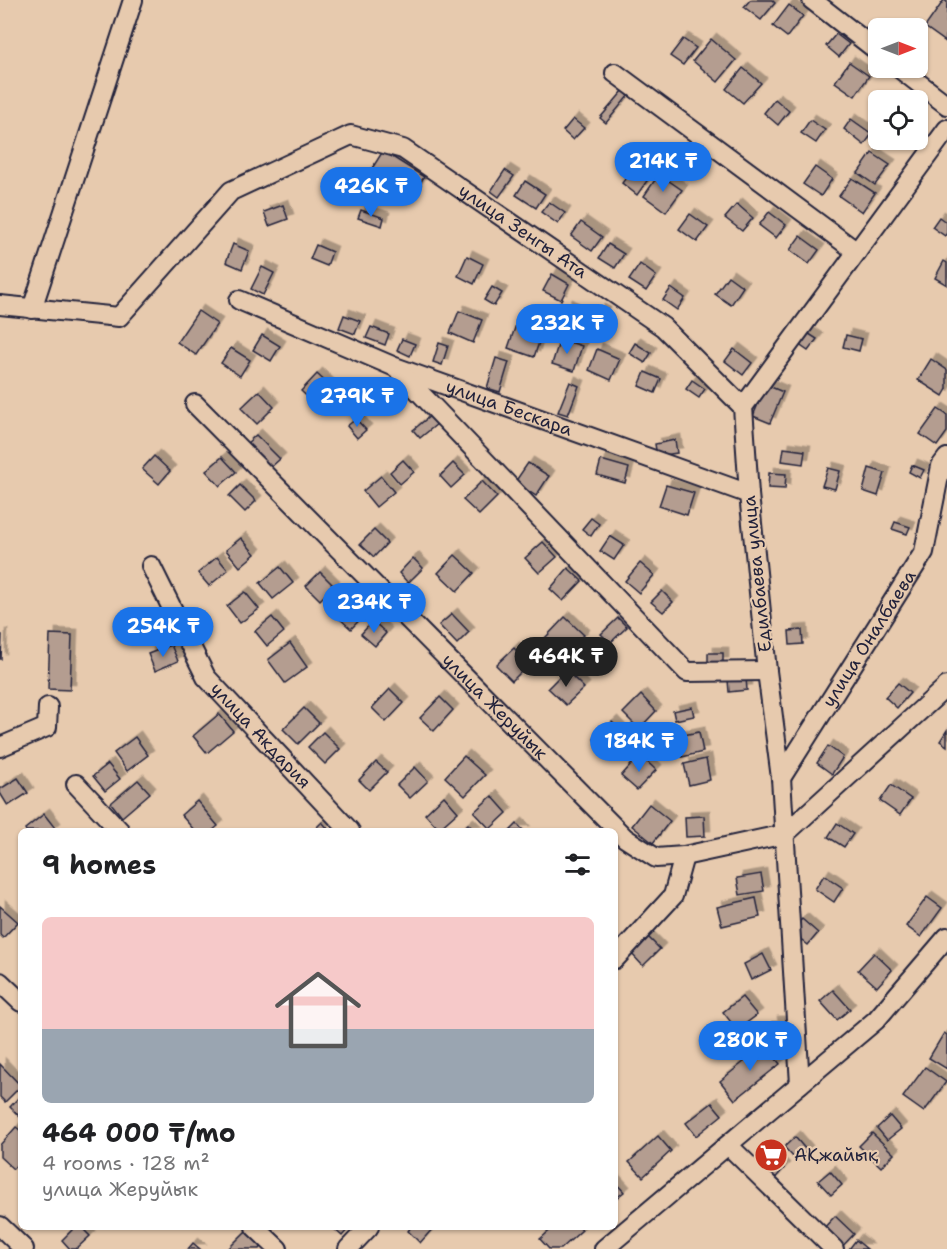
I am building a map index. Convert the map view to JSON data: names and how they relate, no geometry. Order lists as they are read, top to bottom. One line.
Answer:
{"streets":{"street":["улица Зенгы Ата","улица Бескара","Едилбаева улица","улица Оналбаева","улица Жеруйык","улица Акдария"]},"crossings":[["улица Зенгы Ата","Едилбаева улица"],["улица Бескара","Едилбаева улица"],["Едилбаева улица","улица Оналбаева"],["Едилбаева улица","улица Жеруйык"]],"places":{"supermarket":["АҚжайық"]},"north":"right","page":{"price":["214K ₸","426K ₸","232K ₸","279K ₸","234K ₸","254K ₸","464K ₸","184K ₸","280K ₸"],"heading":"9 homes","list":[{"name":"464 000 ₸/mo","note":"4 rooms · 128 m² · улица Жеруйык"}]}}
